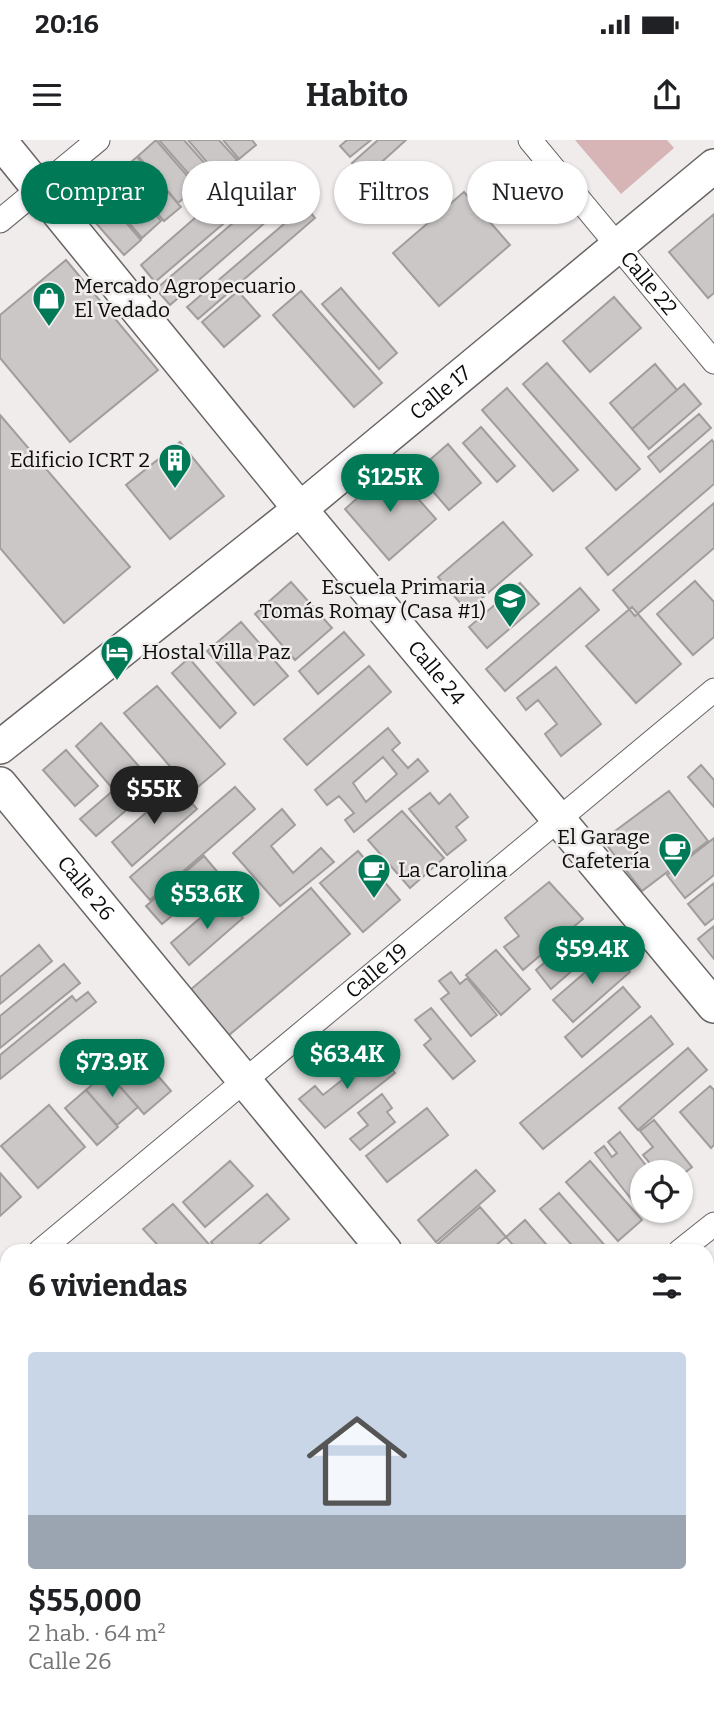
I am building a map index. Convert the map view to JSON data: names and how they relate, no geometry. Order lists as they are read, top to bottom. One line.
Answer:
{"streets":{"street":["Calle 22","Calle 17","Calle 24","Calle 26","Calle 19"]},"crossings":[["Calle 22","Calle 17"],["Calle 17","Calle 24"],["Calle 24","Calle 19"],["Calle 26","Calle 19"]],"places":{"shop":["Mercado Agropecuario El Vedado"],"building":["Edificio ICRT 2"],"school or university":["Escuela Primaria Tomás Romay (Casa #1)"],"hotel":["Hostal Villa Paz"],"cafe":["El Garage Cafetería","La Carolina"]},"page":{"status":"20:16","header":"Habito","chip":["Comprar","Alquilar","Filtros","Nuevo"],"price":["$125K","$55K","$53.6K","$59.4K","$63.4K","$73.9K"],"heading":"6 viviendas","list":[{"name":"$55,000","note":"2 hab. · 64 m² · Calle 26"}]}}
